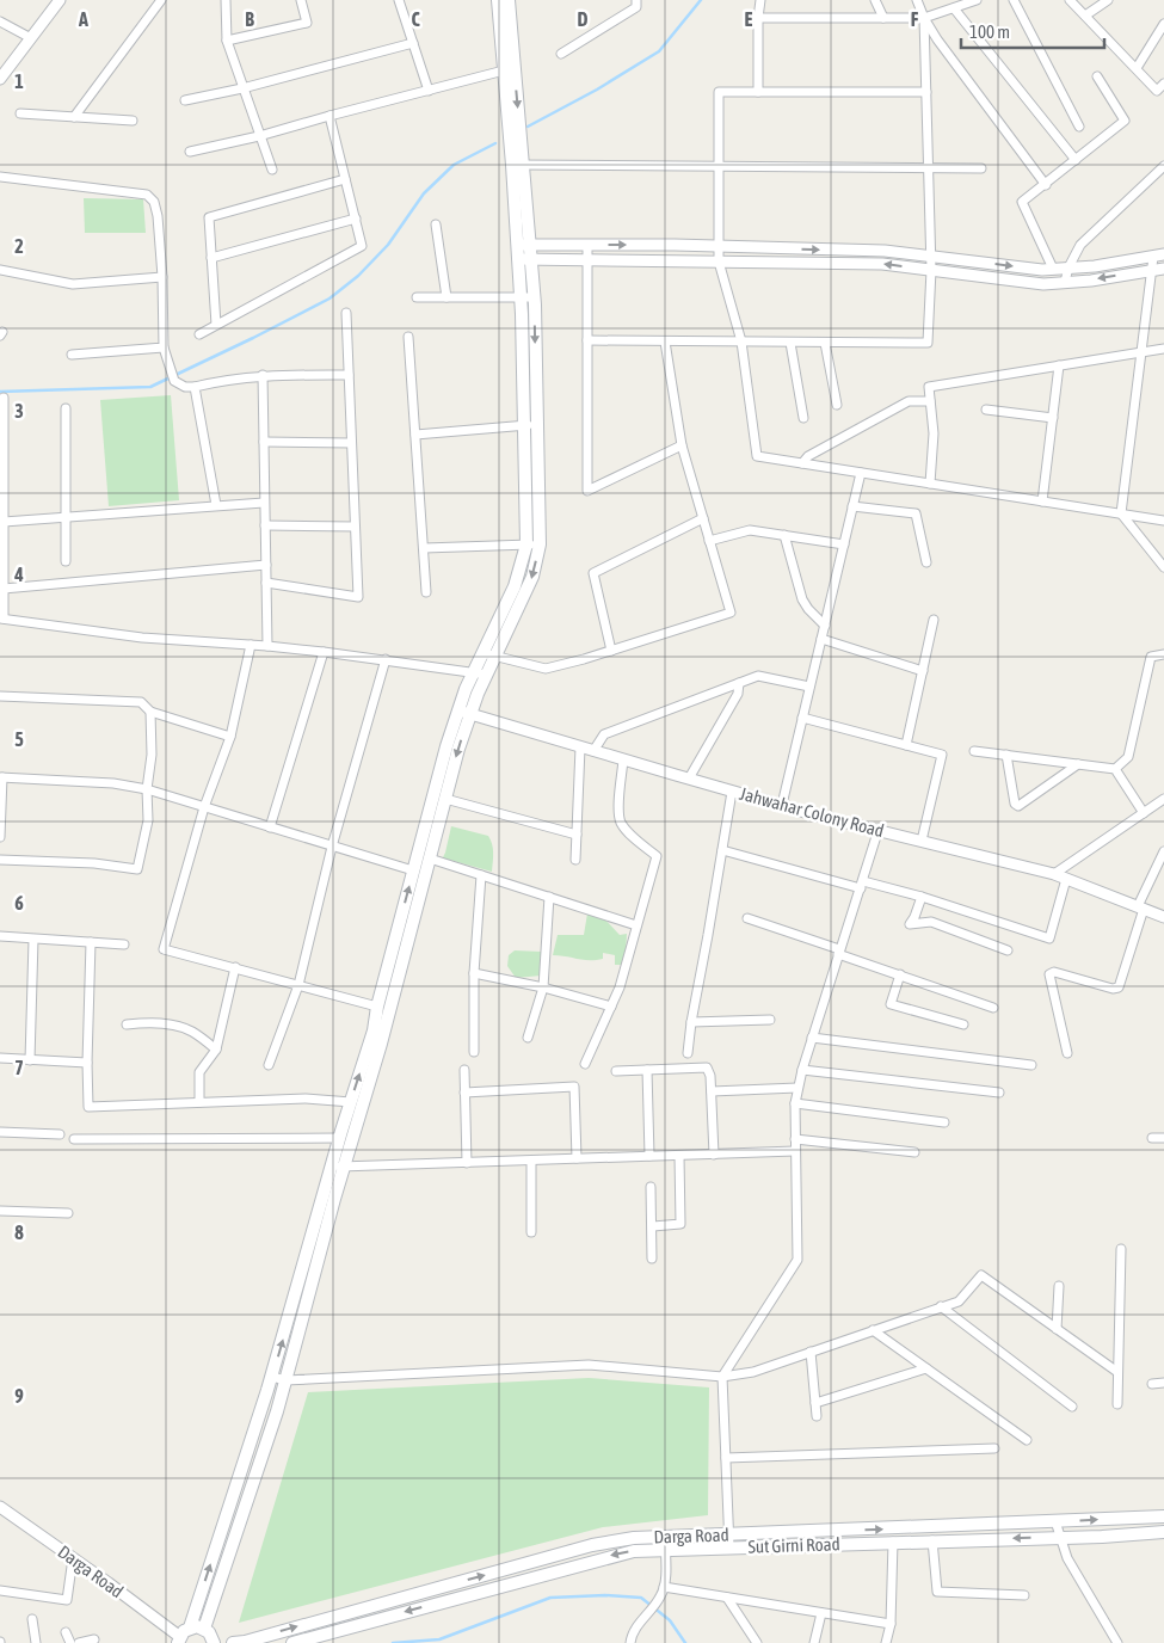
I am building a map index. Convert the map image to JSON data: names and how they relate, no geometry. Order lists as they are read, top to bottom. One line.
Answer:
{"streets":{"main road":["Darga Road","Sut Girni Road"],"street":["Jahwahar Colony Road"]},"crossings":[["Darga Road","Sut Girni Road"]],"one_way":["Darga Road","Sut Girni Road"],"scale_bar":"100 m","grid":{"columns":["A","B","C","D","E","F"],"rows":["1","2","3","4","5","6","7","8","9"]}}
